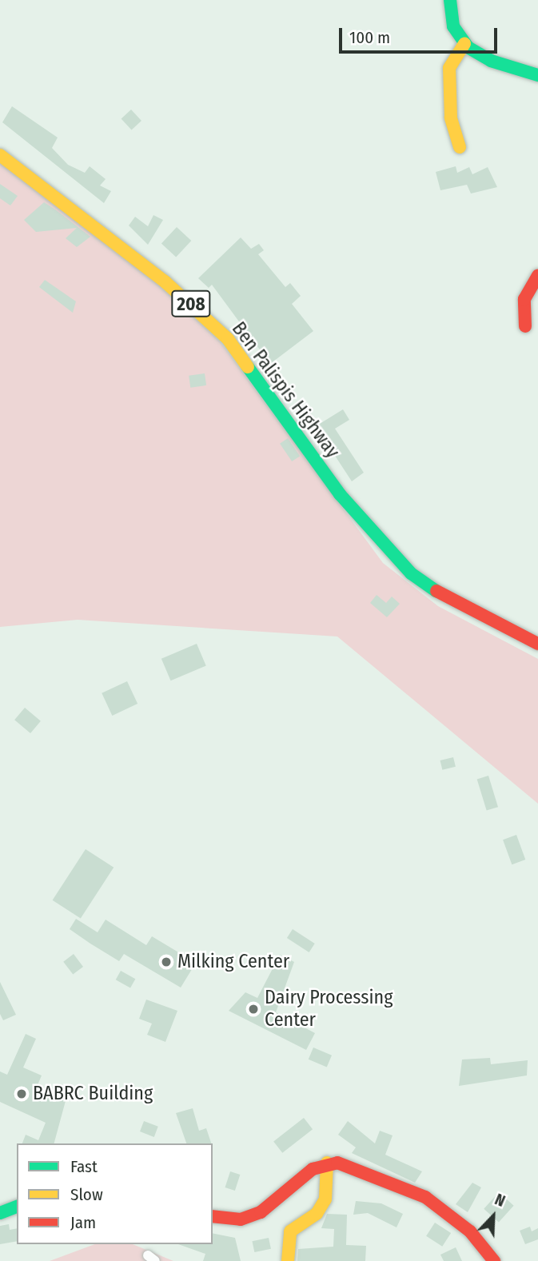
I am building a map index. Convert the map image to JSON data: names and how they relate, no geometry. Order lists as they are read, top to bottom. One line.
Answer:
{"streets":{"main road":["208","Ben Palispis Highway"]},"places":["Milking Center","Dairy Processing Center","BABRC Building"],"legend":["Fast","Slow","Jam"],"scale_bar":"100 m","north":"top right"}
